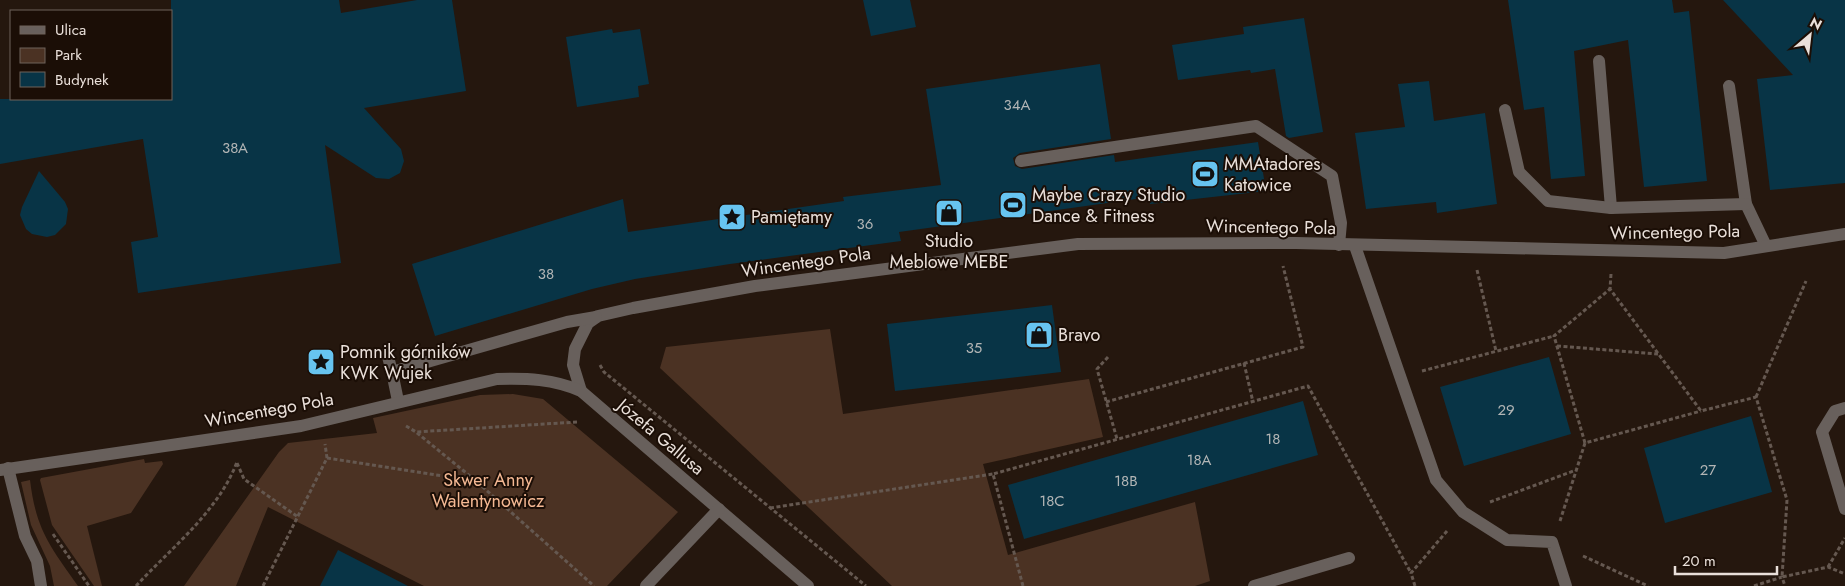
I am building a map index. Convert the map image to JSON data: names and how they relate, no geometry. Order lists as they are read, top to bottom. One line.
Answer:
{"streets":{"street":["Wincentego Pola","Józefa Gallusa"]},"crossings":[["Wincentego Pola","Józefa Gallusa"]],"parks":["Skwer Anny Walentynowicz"],"places":{"sports":["MMAtadores Katowice","Maybe Crazy Studio Dance & Fitness"],"shop":["Studio Meblowe MEBE","Bravo"],"place":["Pamiętamy","Pomnik górników KWK Wujek"]},"house_numbers":["34A","38A","36","38","35","29","18","18A","27","18B","18C"],"legend":["Ulica","Park","Budynek"],"scale_bar":"20 m","north":"top right"}
